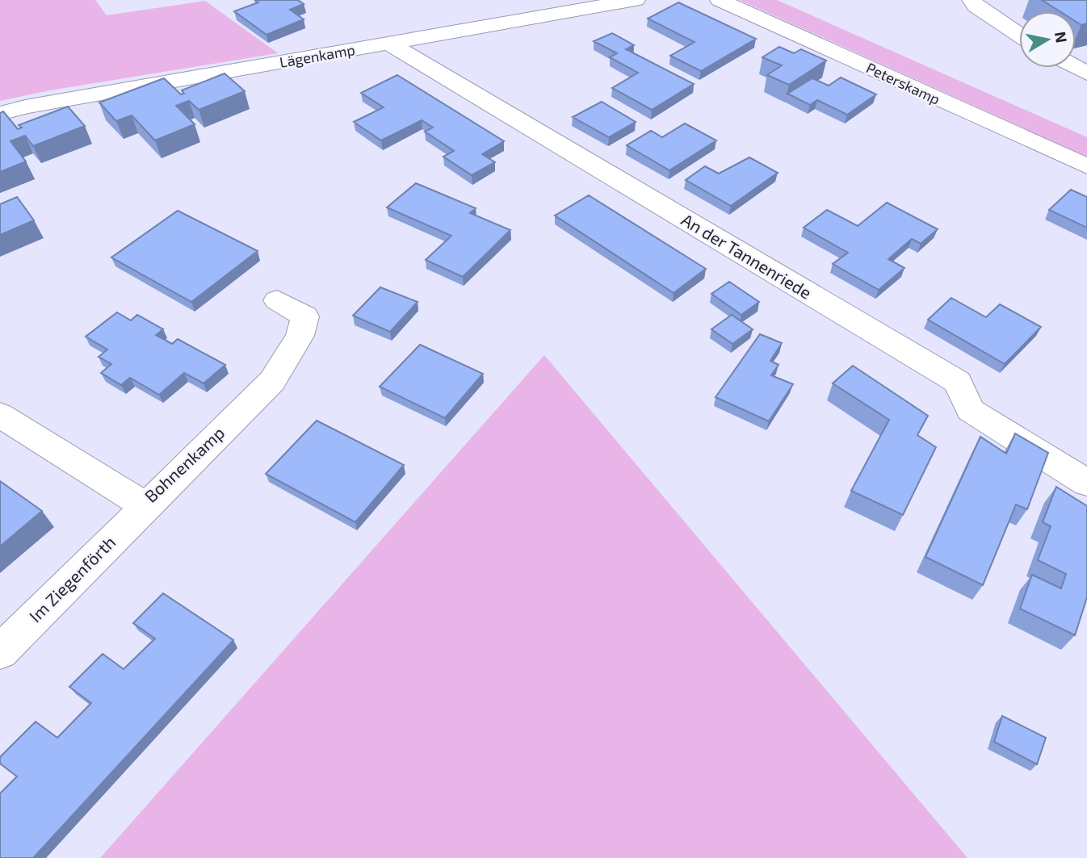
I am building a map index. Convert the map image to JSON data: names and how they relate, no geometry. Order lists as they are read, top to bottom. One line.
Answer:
{"streets":{"street":["Lägenkamp","Peterskamp","An der Tannenriede","Bohnenkamp","Im Ziegenförth"]},"crossings":[["Lägenkamp","An der Tannenriede"],["Bohnenkamp","Im Ziegenförth"]],"north":"right"}
